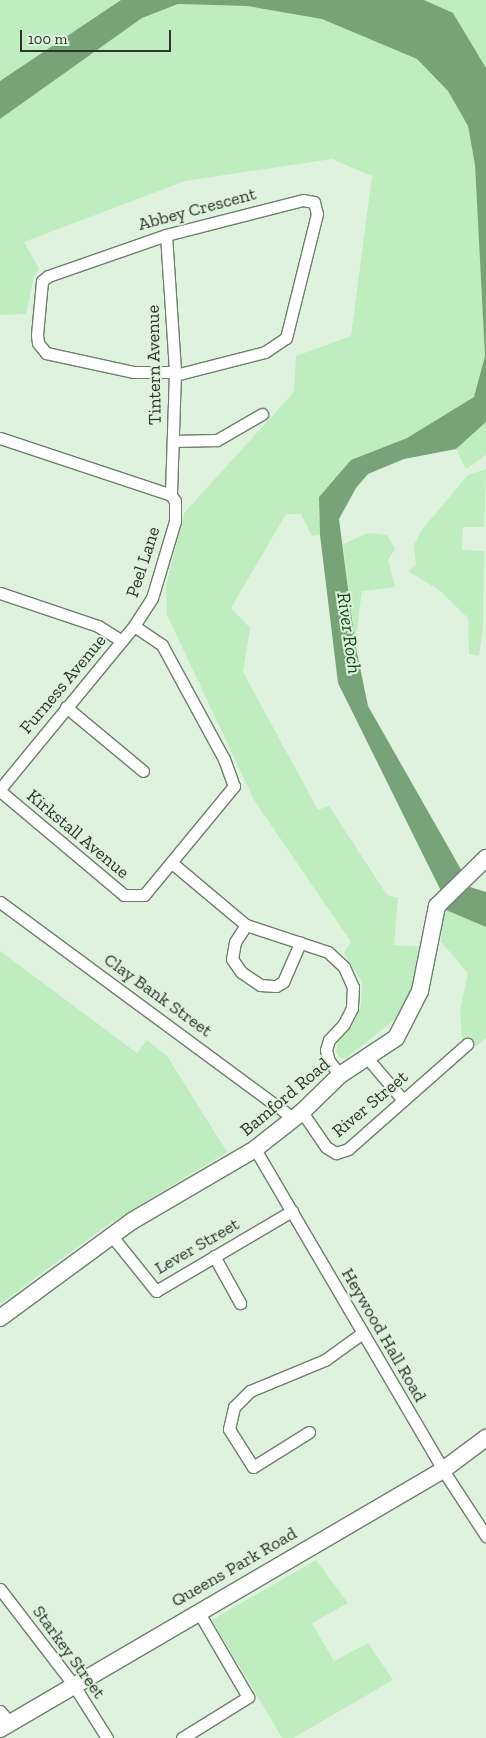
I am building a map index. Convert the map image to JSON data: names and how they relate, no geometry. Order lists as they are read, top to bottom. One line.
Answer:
{"streets":{"street":["Abbey Crescent","Tintern Avenue","Peel Lane","Furness Avenue","Kirkstall Avenue","Clay Bank Street","Bamford Road","River Street","Lever Street","Heywood Hall Road","Queens Park Road","Starkey Street"]},"crossings":[["Abbey Crescent","Tintern Avenue"],["Tintern Avenue","Peel Lane"],["Peel Lane","Furness Avenue"],["Peel Lane","Kirkstall Avenue"],["Furness Avenue","Kirkstall Avenue"],["Clay Bank Street","Bamford Road"],["Clay Bank Street","River Street"],["Bamford Road","River Street"],["Bamford Road","Lever Street"],["Bamford Road","Heywood Hall Road"],["Lever Street","Heywood Hall Road"],["Heywood Hall Road","Queens Park Road"],["Queens Park Road","Starkey Street"]],"water":["River Roch"],"scale_bar":"100 m"}
